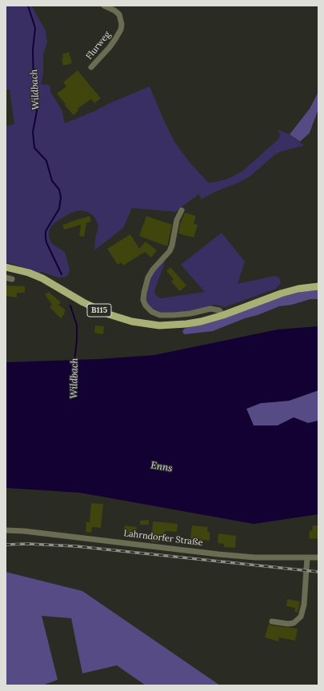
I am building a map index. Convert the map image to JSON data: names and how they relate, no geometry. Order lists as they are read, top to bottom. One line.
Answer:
{"streets":{"main road":["B115"],"street":["Flurweg","Lahrndorfer Straße"]},"water":["Wildbach","Enns"]}
